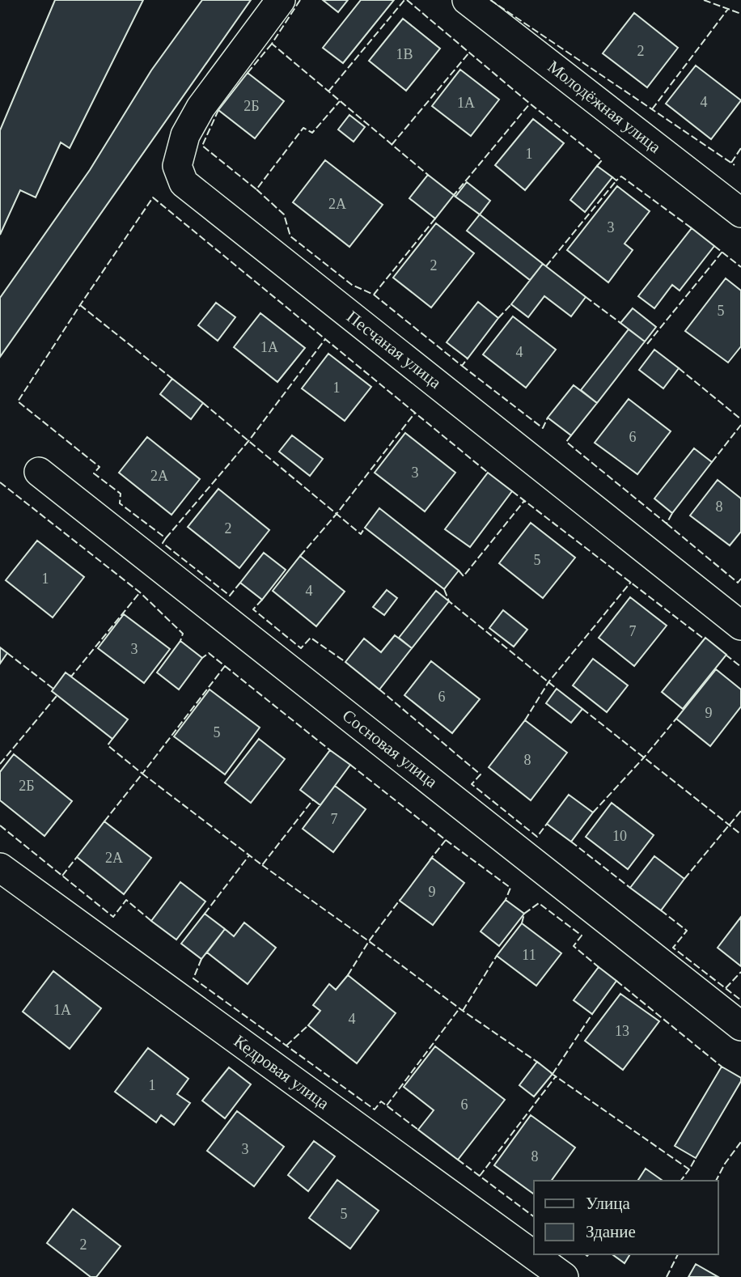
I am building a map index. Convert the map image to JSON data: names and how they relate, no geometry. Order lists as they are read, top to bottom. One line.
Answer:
{"streets":{"street":["Молодёжная улица","Песчаная улица","Сосновая улица","Кедровая улица"]},"house_numbers":["2","1В","4","1А","2Б","1","2А","3","2","5","1А","4","1","6","3","2А","8","2","5","1","4","7","3","6","9","5","8","2Б","7","10","2А","9","11","1А","4","13","1","6","3","8","5","2"],"legend":["Улица","Здание"]}
